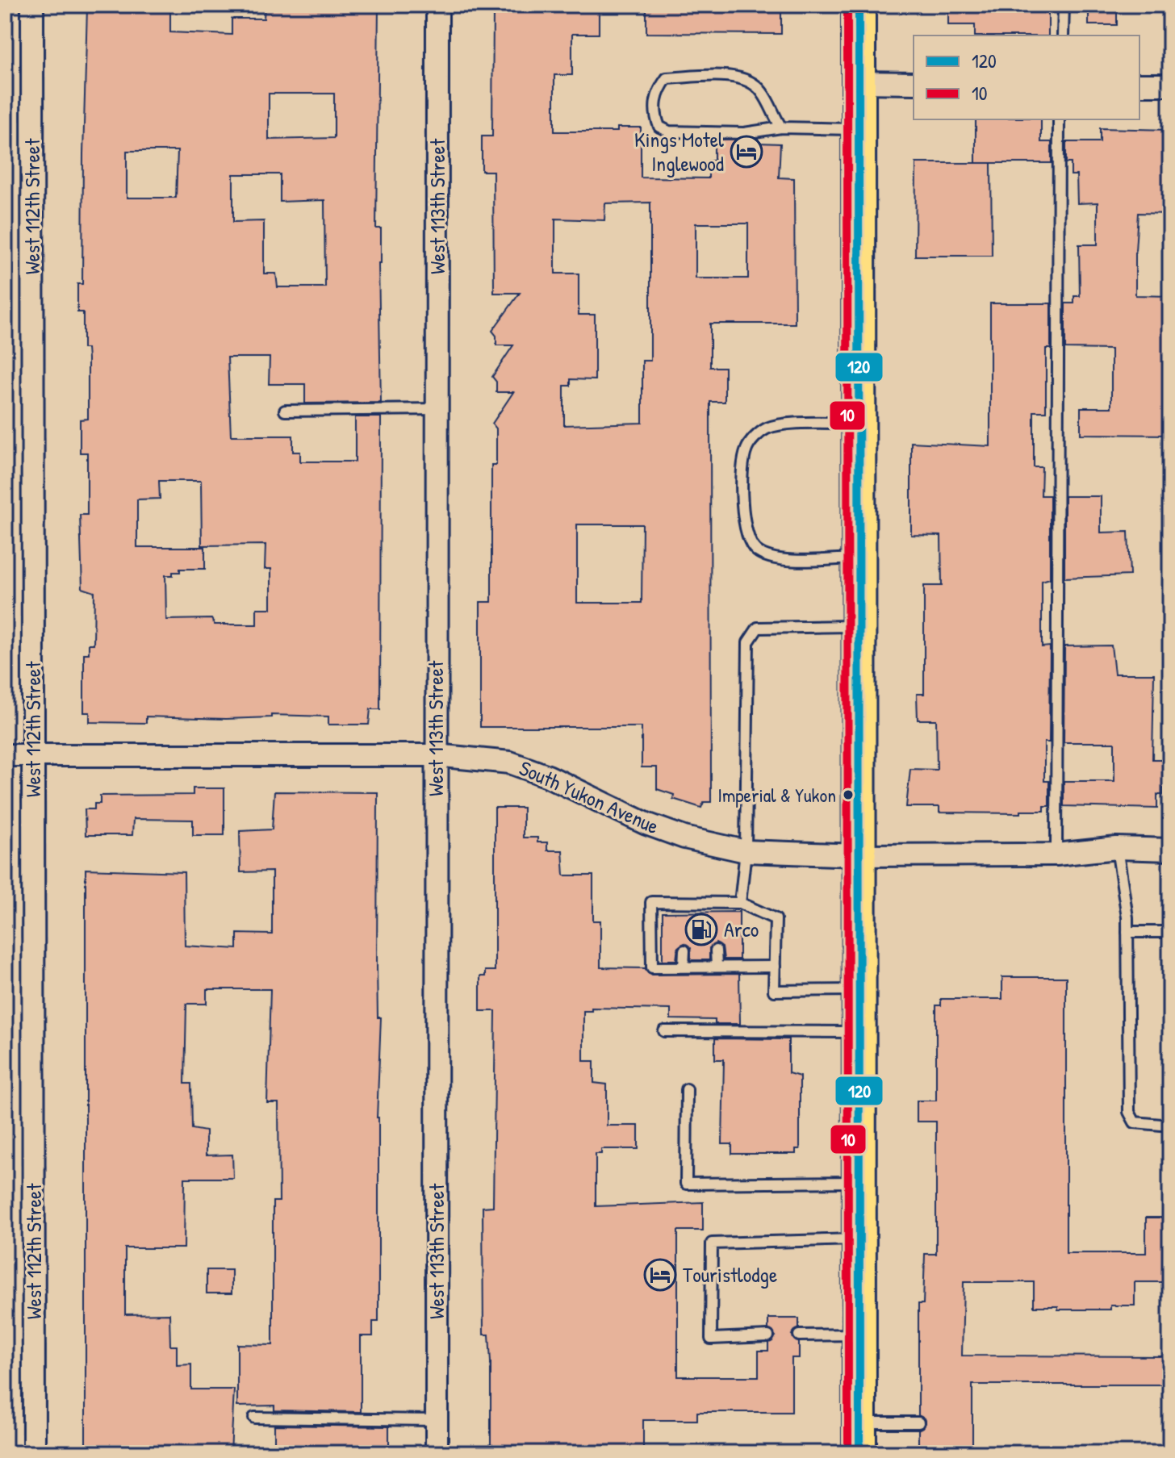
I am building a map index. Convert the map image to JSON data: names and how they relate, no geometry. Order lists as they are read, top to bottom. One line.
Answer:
{"streets":{"street":["West 112th Street","West 113th Street","South Yukon Avenue"]},"crossings":[["West 112th Street","South Yukon Avenue"],["West 113th Street","South Yukon Avenue"]],"places":{"hotel":["Kings Motel Inglewood","Touristlodge"],"other":["Imperial & Yukon"],"fuel station":["Arco"]},"lines":["transit line 120","transit line 10"],"legend":["120","10"]}
